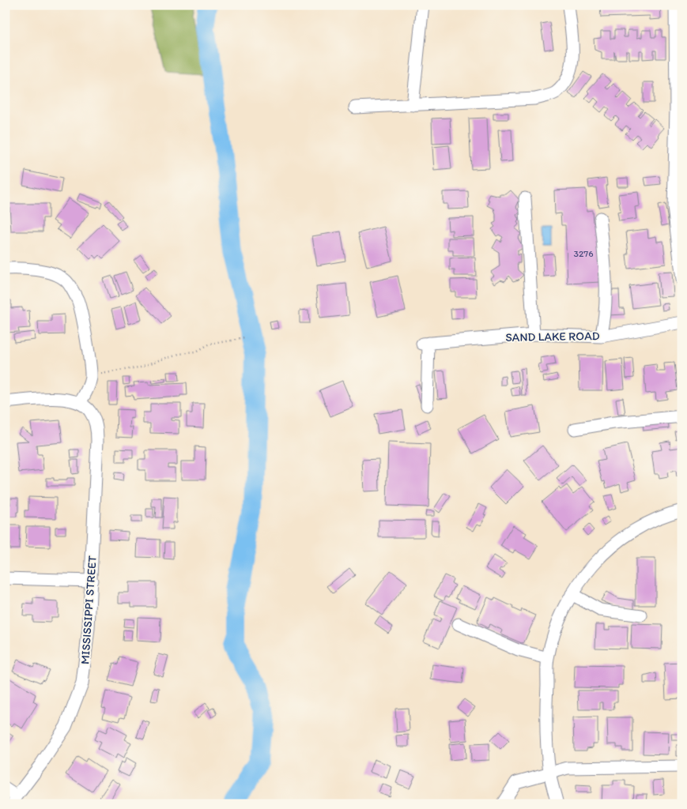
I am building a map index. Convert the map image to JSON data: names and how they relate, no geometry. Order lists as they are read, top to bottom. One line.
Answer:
{"streets":{"street":["SAND LAKE ROAD","MISSISSIPPI STREET"]},"house_numbers":["3276"]}
